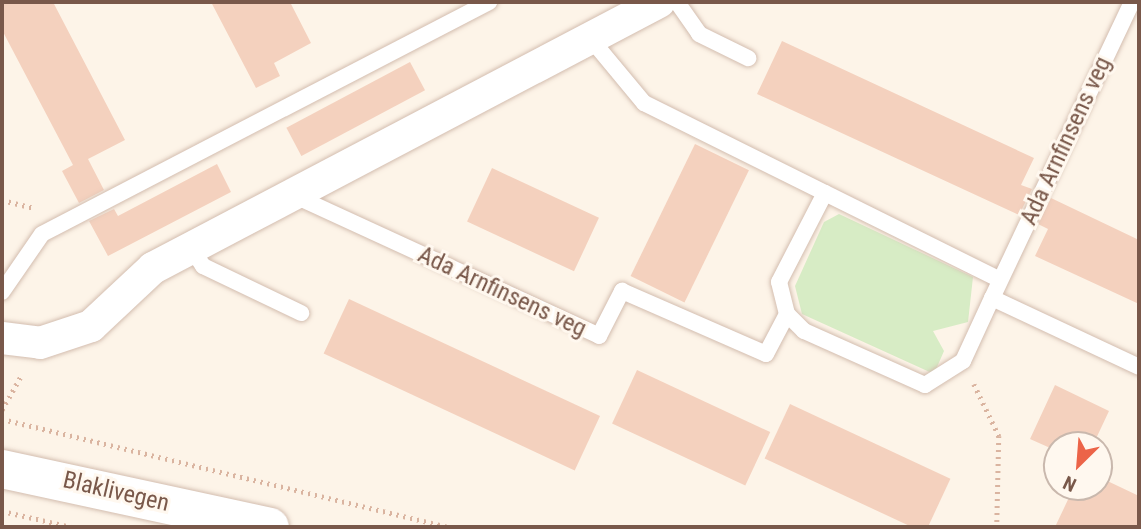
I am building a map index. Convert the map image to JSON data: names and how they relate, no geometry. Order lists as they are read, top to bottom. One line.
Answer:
{"streets":{"main road":["Blaklivegen"],"lane":["Ada Arnfinsens veg"]},"north":"bottom left"}
